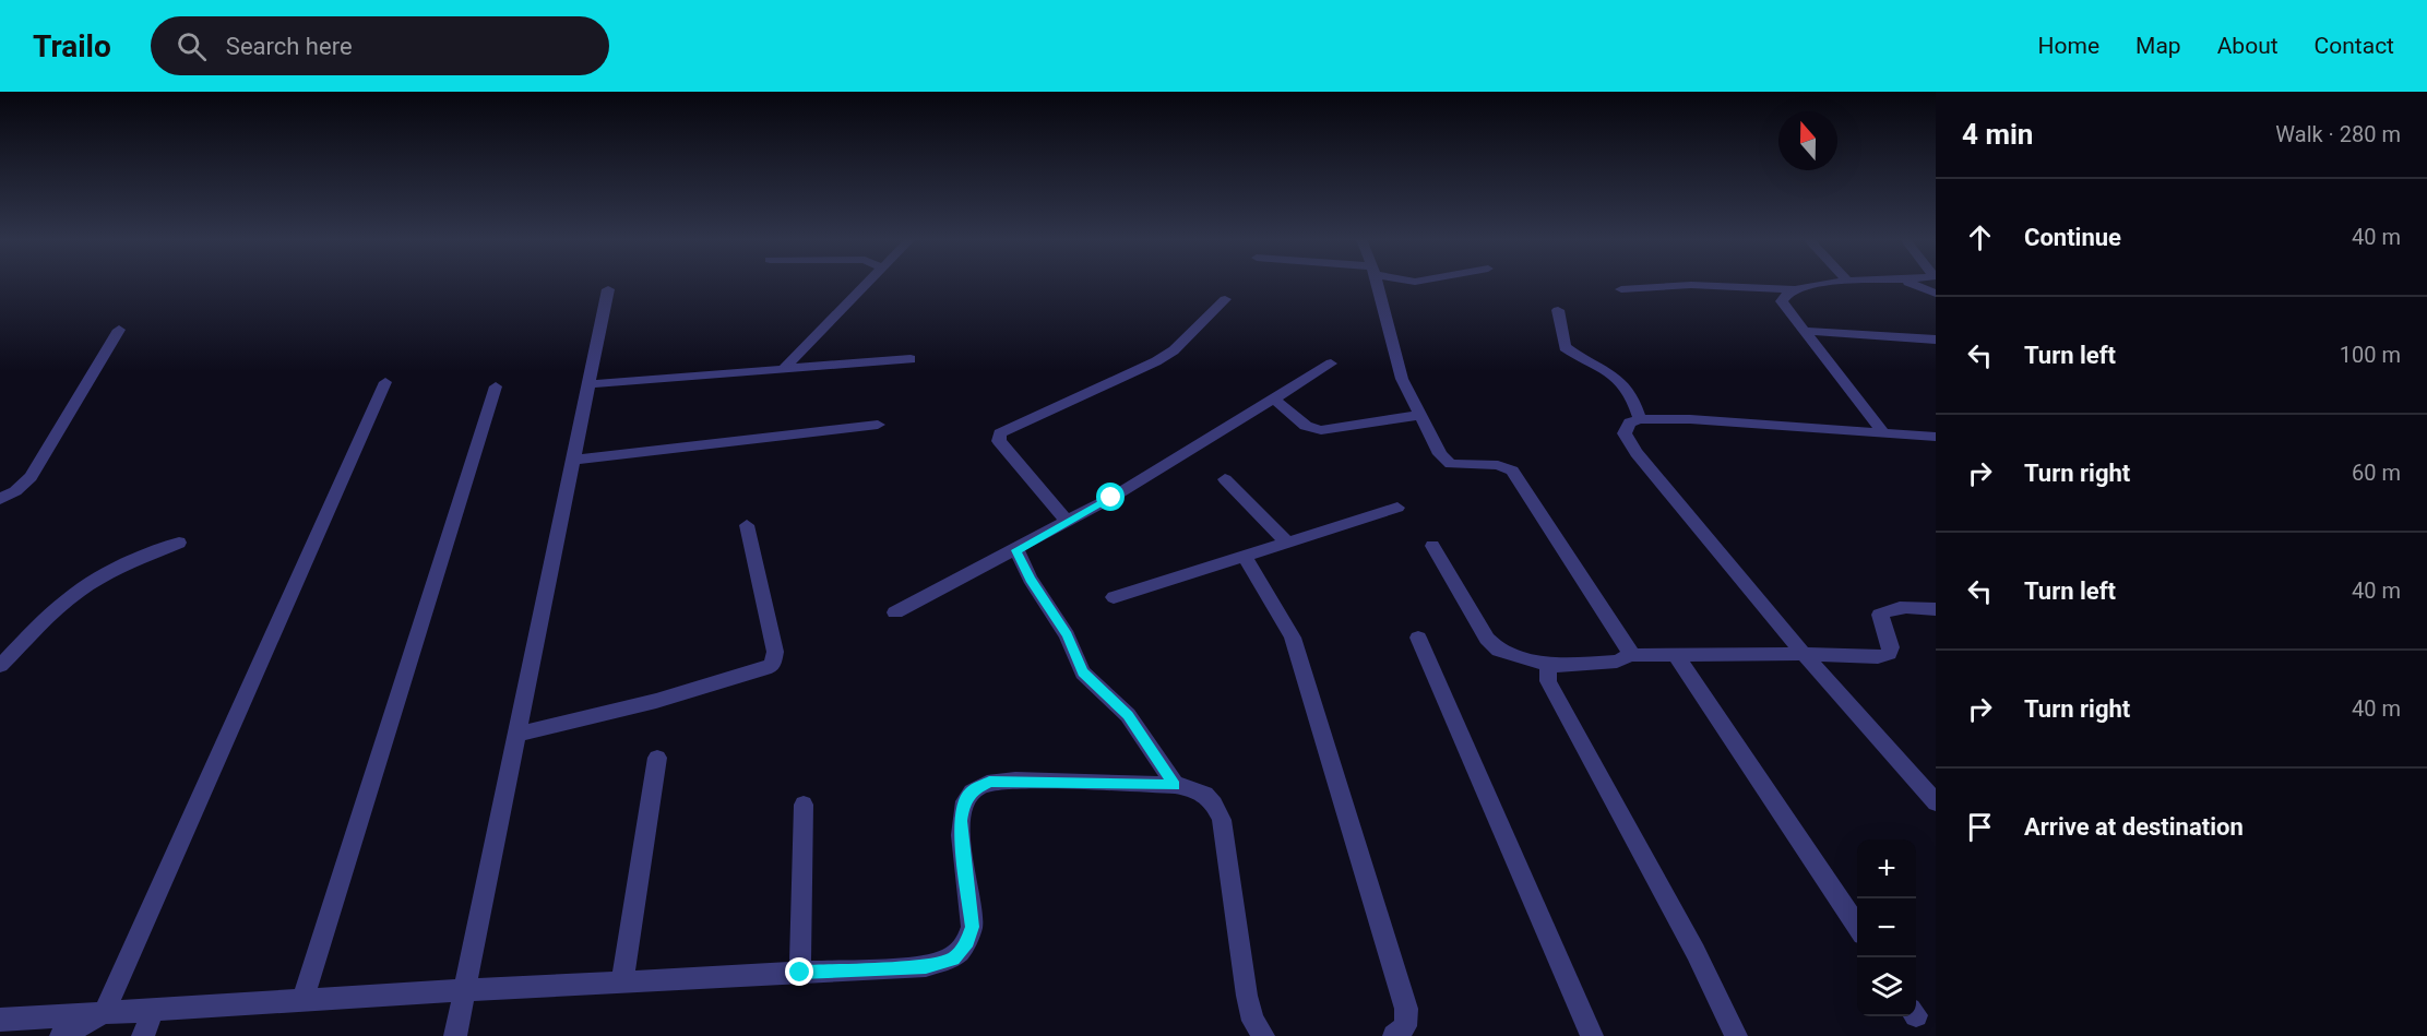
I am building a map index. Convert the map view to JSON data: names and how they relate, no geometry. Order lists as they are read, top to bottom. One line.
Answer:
{"north":"top","page":{"header":"Trailo","search":"Search here","nav":["Home","Map","About","Contact"],"heading":["4 min","Walk · 280 m"],"list":[["Continue","40 m"],["Turn left","100 m"],["Turn right","60 m"],["Turn left","40 m"],["Turn right","40 m"],"Arrive at destination"],"map_buttons":["+","−"]}}
